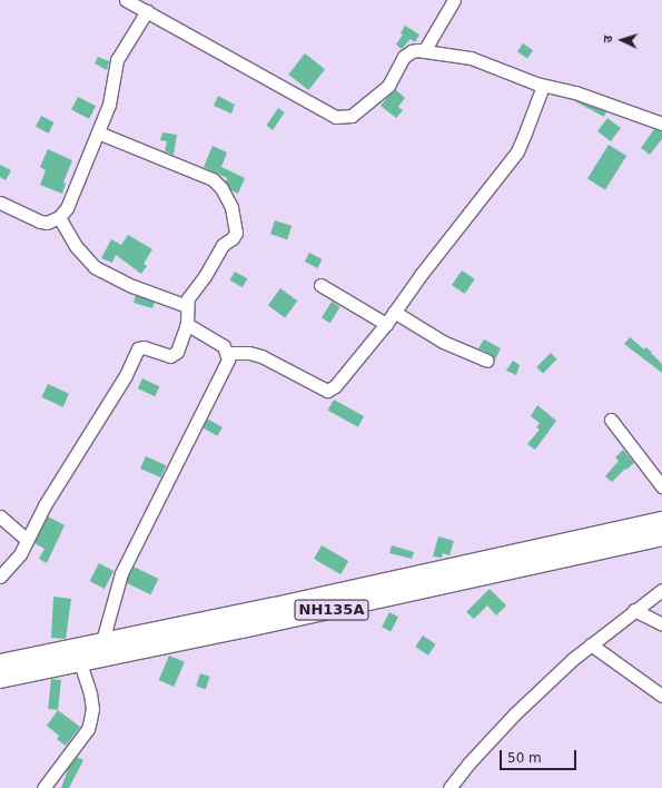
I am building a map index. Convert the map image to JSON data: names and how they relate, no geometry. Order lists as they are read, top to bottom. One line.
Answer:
{"streets":{"highway":["NH135A"]},"scale_bar":"50 m","north":"left"}
